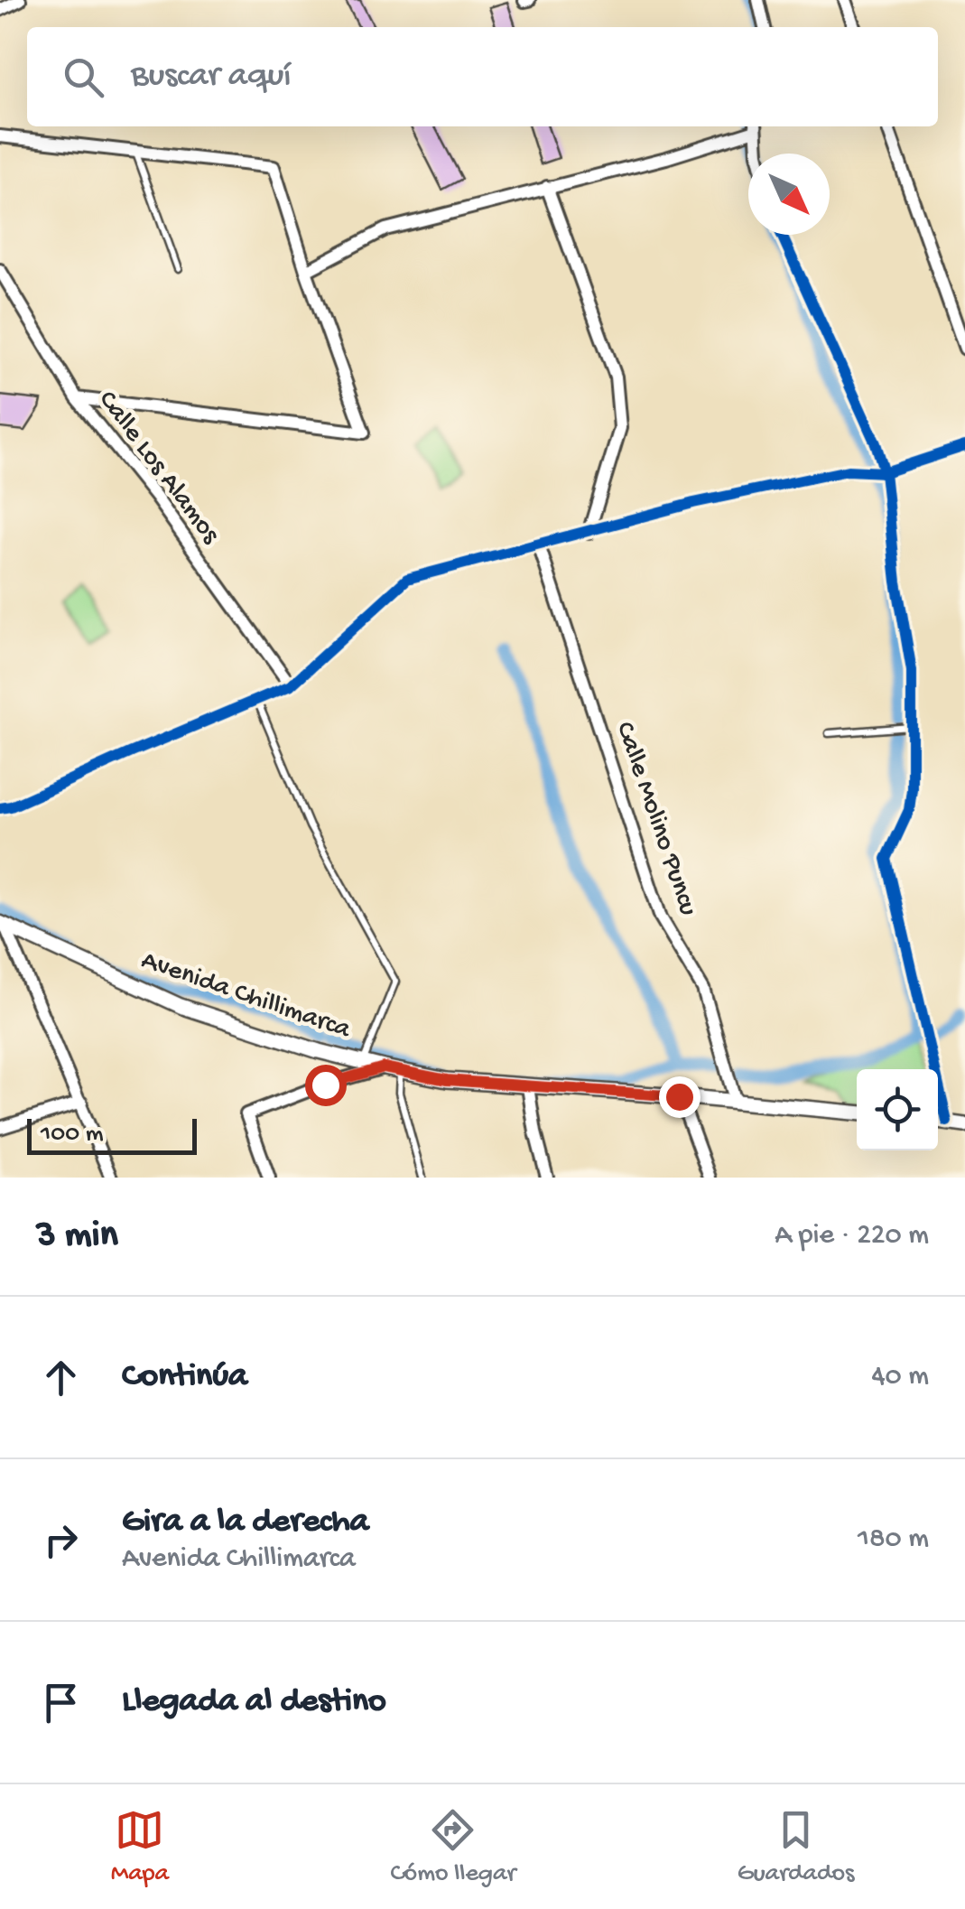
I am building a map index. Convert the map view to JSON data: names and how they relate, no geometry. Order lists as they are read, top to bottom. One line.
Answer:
{"streets":{"street":["Calle Los Alamos","Calle Molino Puncu","Avenida Chillimarca"]},"crossings":[["Calle Molino Puncu","Avenida Chillimarca"]],"scale_bar":"100 m","north":"bottom right","page":{"search":"Buscar aquí","scale":"100 m","heading":["3 min","A pie · 220 m"],"list":[["Continúa","40 m"],["Gira a la derecha","Avenida Chillimarca","180 m"],"Llegada al destino"],"nav":["Mapa","Cómo llegar","Guardados"]}}
